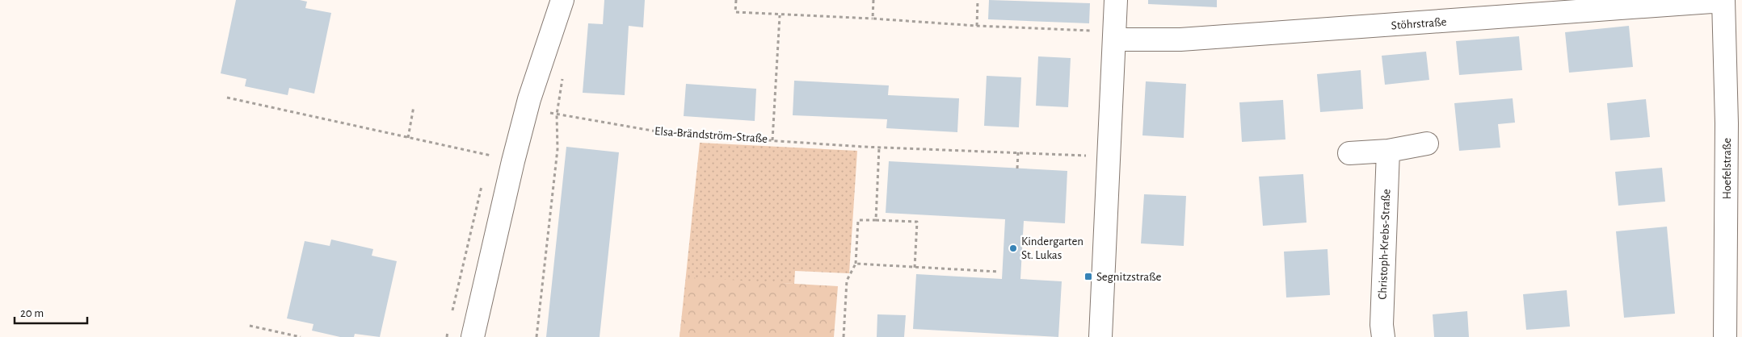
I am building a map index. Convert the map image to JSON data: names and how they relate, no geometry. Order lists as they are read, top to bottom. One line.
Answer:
{"streets":{"street":["Stöhrstraße","Hoefelstraße","Christoph-Krebs-Straße"],"path":["Elsa-Brändström-Straße"]},"crossings":[["Stöhrstraße","Hoefelstraße"]],"places":{"other":["Kindergarten St. Lukas"],"transit":["Segnitzstraße"]},"scale_bar":"20 m"}
